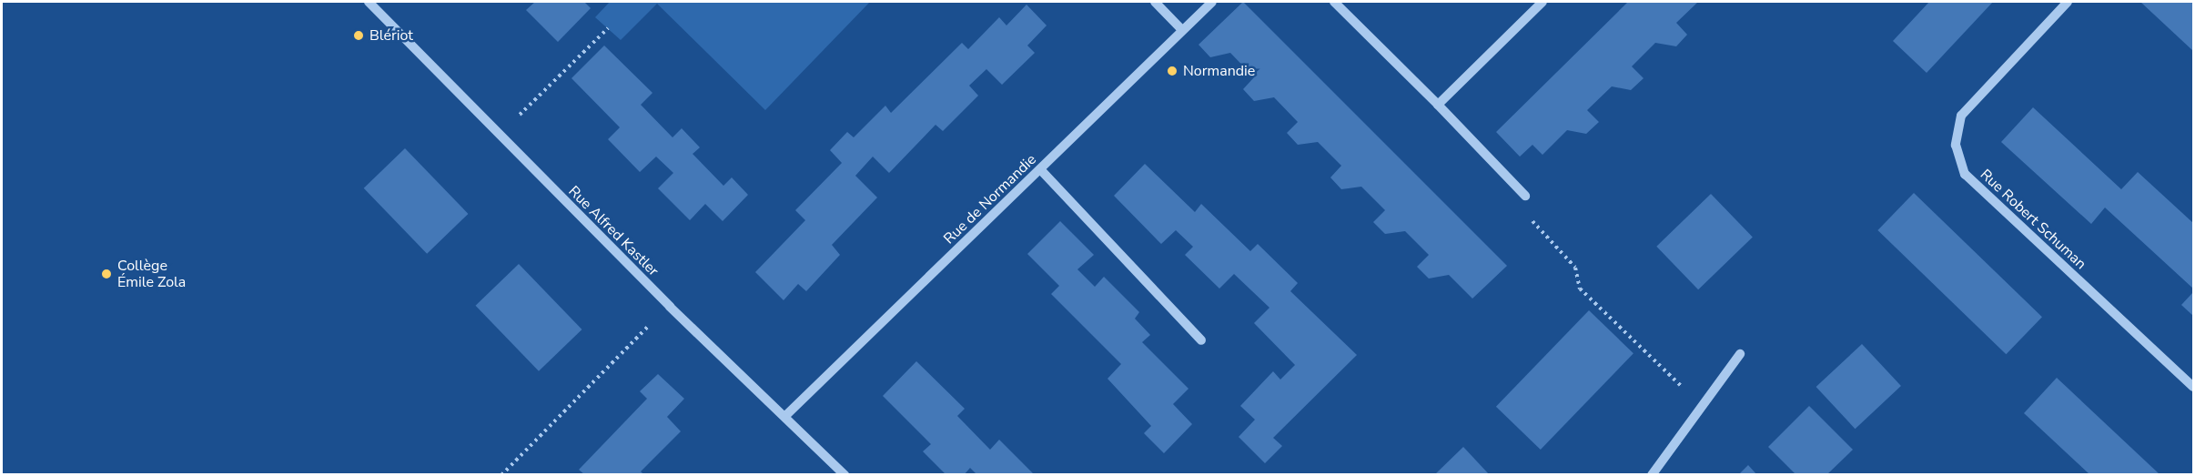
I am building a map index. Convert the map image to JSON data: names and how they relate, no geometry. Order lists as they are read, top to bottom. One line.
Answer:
{"streets":{"street":["Rue de Normandie","Rue Robert Schuman","Rue Alfred Kastler"]},"crossings":[["Rue de Normandie","Rue Alfred Kastler"]],"places":["Blériot","Normandie","Collège Émile Zola"]}
